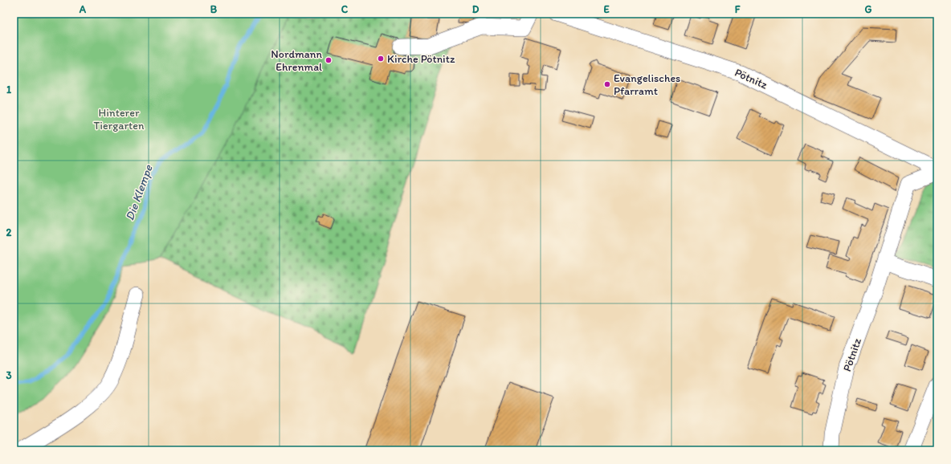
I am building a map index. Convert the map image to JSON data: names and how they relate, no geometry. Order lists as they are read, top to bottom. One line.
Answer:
{"streets":{"street":["Pötnitz"]},"water":["Die Klempe"],"parks":["Hinterer Tiergarten"],"places":["Kirche Pötnitz","Nordmann Ehrenmal","Evangelisches Pfarramt"],"grid":{"columns":["A","B","C","D","E","F","G"],"rows":["1","2","3"]}}
